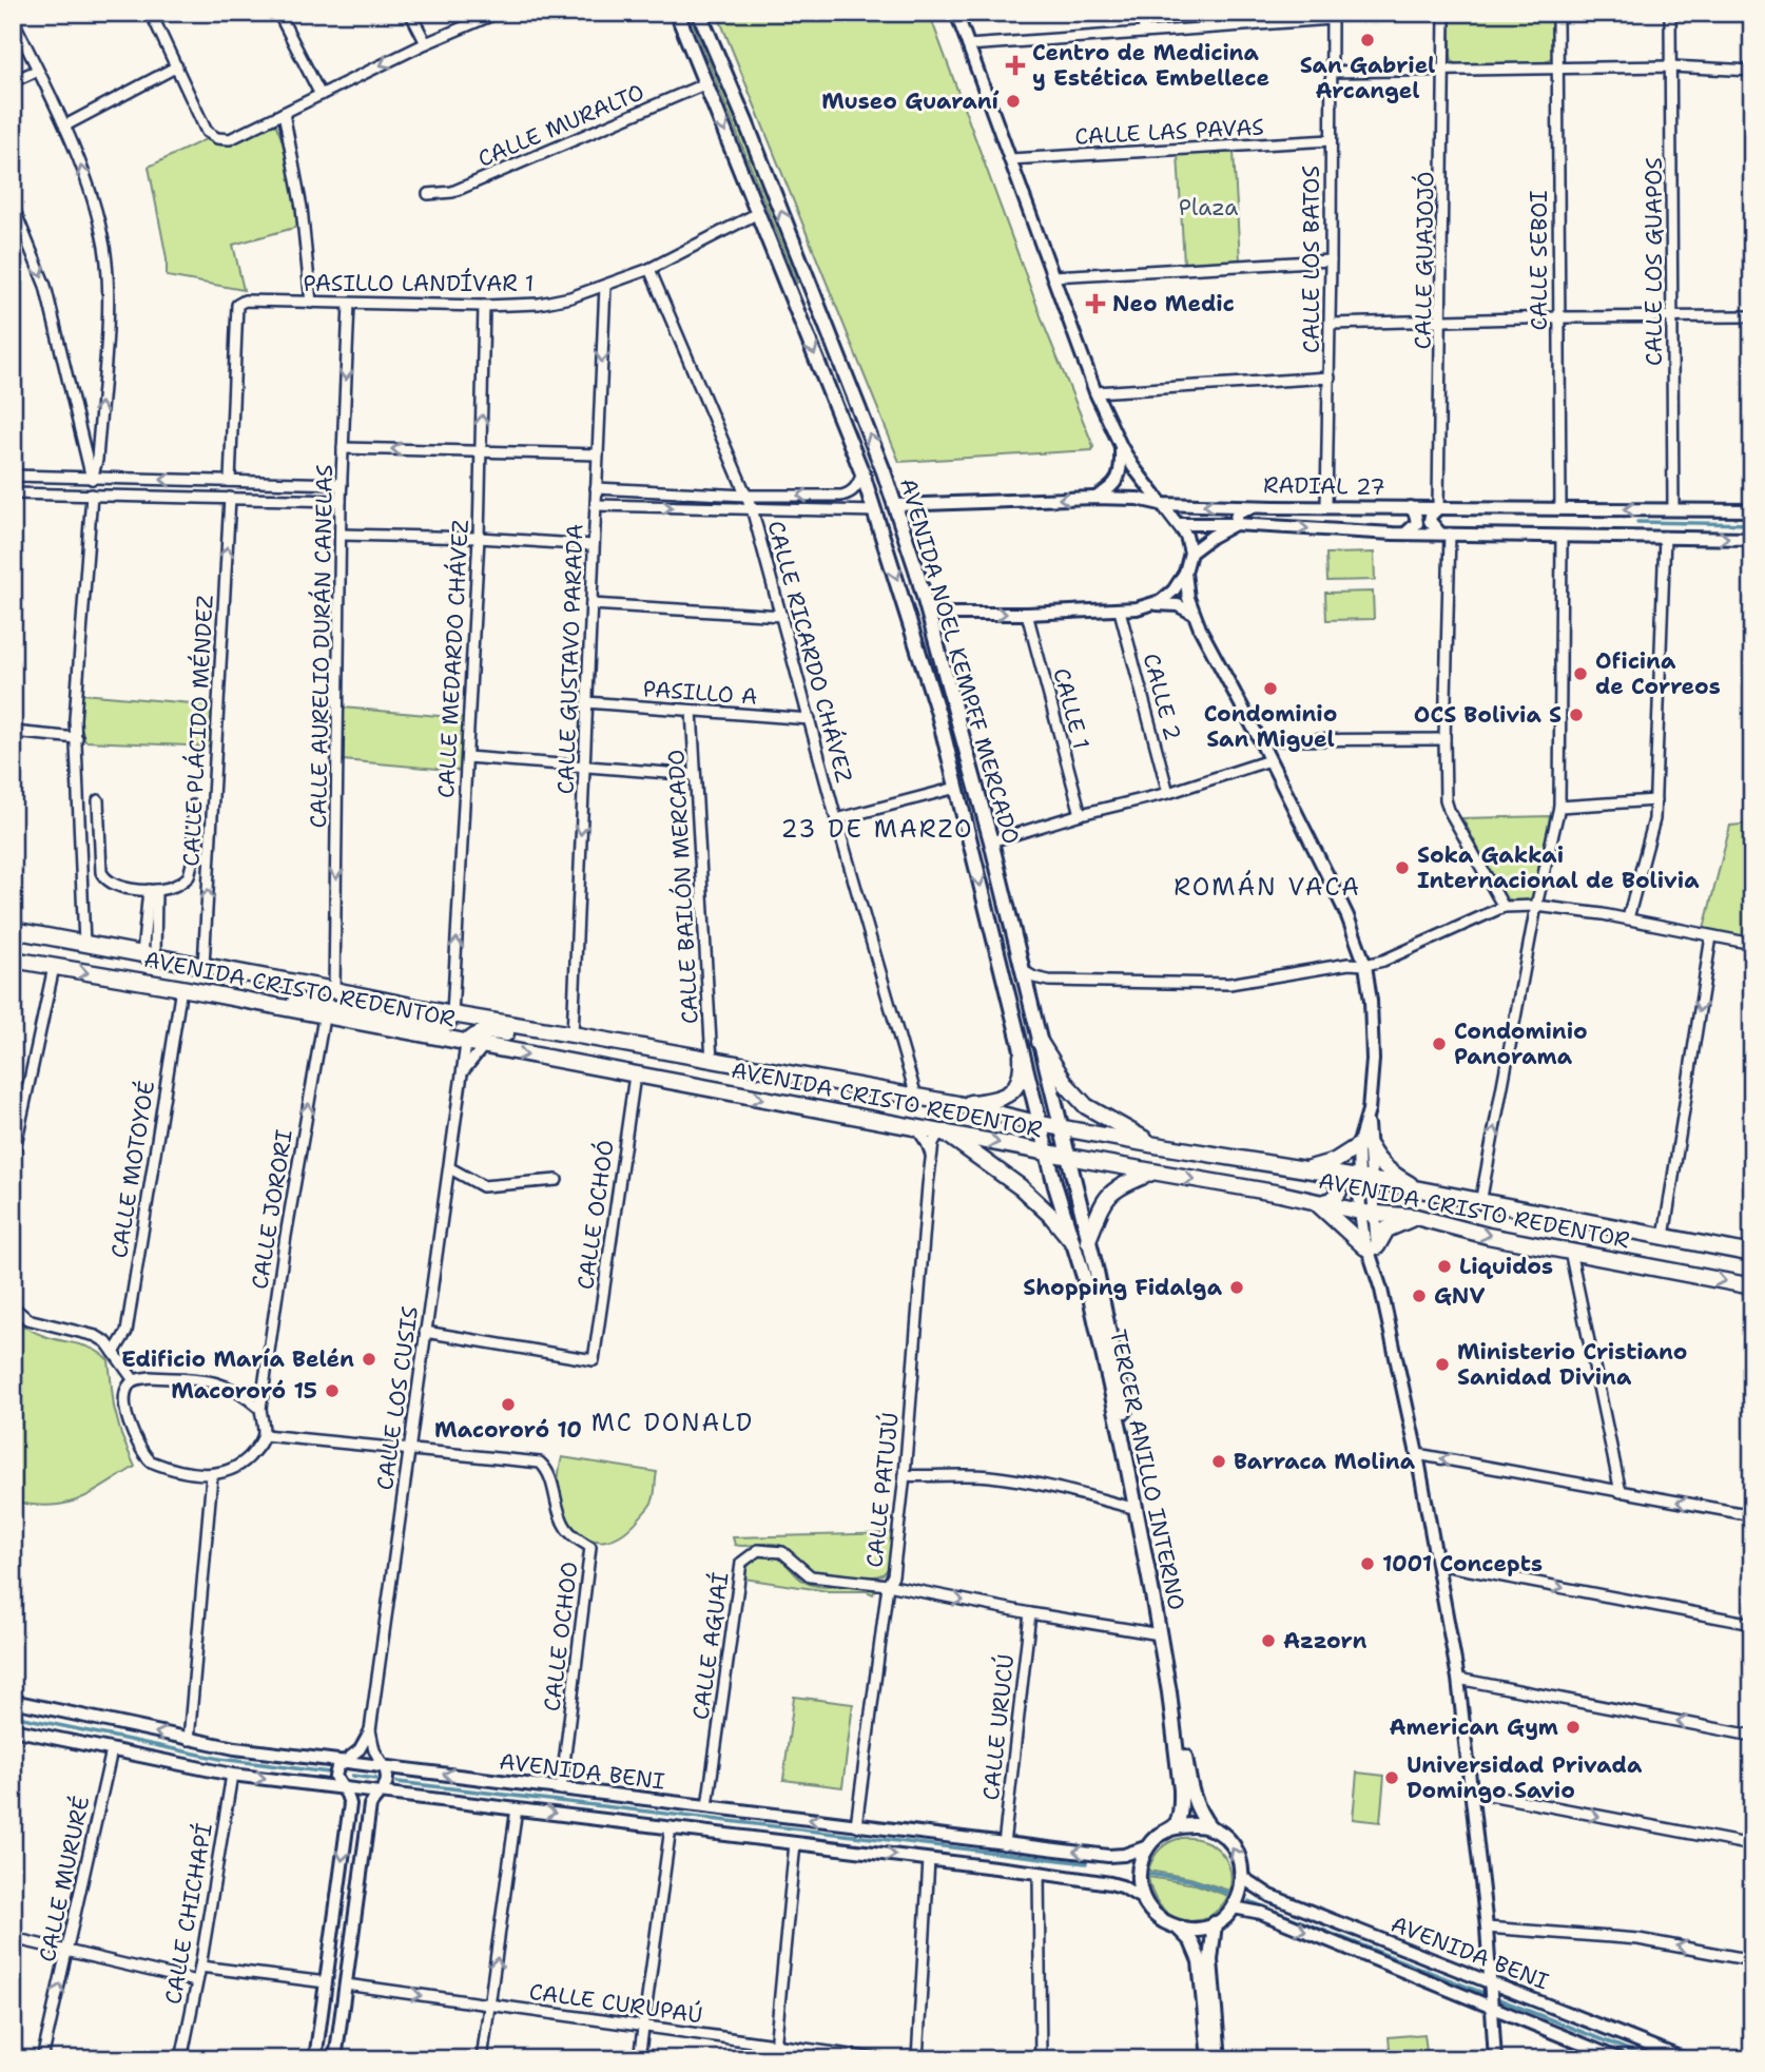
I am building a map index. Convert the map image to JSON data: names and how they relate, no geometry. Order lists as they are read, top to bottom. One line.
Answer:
{"streets":{"main road":["AVENIDA NOEL KEMPFF MERCADO","AVENIDA CRISTO REDENTOR","TERCER ANILLO INTERNO"],"street":["CALLE MURALTO","CALLE LAS PAVAS","CALLE LOS BATOS","CALLE GUAJOJÓ","CALLE SEBOI","CALLE LOS GUAPOS","PASILLO LANDÍVAR 1","RADIAL 27","CALLE AURELIO DURÁN CANELAS","CALLE RICARDO CHÁVEZ","CALLE MEDARDO CHÁVEZ","CALLE GUSTAVO PARADA","PASILLO A","CALLE 2","CALLE 1","CALLE PLÁCIDO MÉNDEZ","CALLE BAILÓN MERCADO","CALLE MOTOYOÉ","CALLE JORORI","CALLE OCHOÓ","CALLE LOS CUSIS","CALLE PATUJÚ","CALLE OCHOO","CALLE AGUAÍ","CALLE URUCÚ","AVENIDA BENI","CALLE MURURÉ","CALLE CHICHAPÍ","CALLE CURUPAÚ"]},"crossings":[["CALLE MURALTO","AVENIDA NOEL KEMPFF MERCADO"],["CALLE LAS PAVAS","CALLE LOS BATOS"],["CALLE LOS BATOS","RADIAL 27"],["CALLE GUAJOJÓ","RADIAL 27"],["CALLE SEBOI","RADIAL 27"],["CALLE LOS GUAPOS","RADIAL 27"],["PASILLO LANDÍVAR 1","CALLE AURELIO DURÁN CANELAS"],["PASILLO LANDÍVAR 1","CALLE RICARDO CHÁVEZ"],["PASILLO LANDÍVAR 1","CALLE MEDARDO CHÁVEZ"],["PASILLO LANDÍVAR 1","CALLE GUSTAVO PARADA"],["PASILLO LANDÍVAR 1","AVENIDA NOEL KEMPFF MERCADO"],["RADIAL 27","AVENIDA NOEL KEMPFF MERCADO"],["CALLE AURELIO DURÁN CANELAS","AVENIDA CRISTO REDENTOR"],["CALLE RICARDO CHÁVEZ","PASILLO A"],["CALLE RICARDO CHÁVEZ","AVENIDA CRISTO REDENTOR"],["CALLE MEDARDO CHÁVEZ","AVENIDA CRISTO REDENTOR"],["CALLE GUSTAVO PARADA","PASILLO A"],["CALLE GUSTAVO PARADA","AVENIDA CRISTO REDENTOR"],["AVENIDA NOEL KEMPFF MERCADO","AVENIDA CRISTO REDENTOR"],["AVENIDA NOEL KEMPFF MERCADO","TERCER ANILLO INTERNO"],["PASILLO A","CALLE BAILÓN MERCADO"],["CALLE PLÁCIDO MÉNDEZ","AVENIDA CRISTO REDENTOR"],["CALLE BAILÓN MERCADO","AVENIDA CRISTO REDENTOR"],["AVENIDA CRISTO REDENTOR","CALLE MOTOYOÉ"],["AVENIDA CRISTO REDENTOR","CALLE JORORI"],["AVENIDA CRISTO REDENTOR","CALLE OCHOÓ"],["AVENIDA CRISTO REDENTOR","CALLE LOS CUSIS"],["AVENIDA CRISTO REDENTOR","TERCER ANILLO INTERNO"],["AVENIDA CRISTO REDENTOR","CALLE PATUJÚ"],["CALLE OCHOÓ","CALLE LOS CUSIS"],["CALLE LOS CUSIS","CALLE OCHOO"],["CALLE LOS CUSIS","AVENIDA BENI"],["TERCER ANILLO INTERNO","CALLE AGUAÍ"],["TERCER ANILLO INTERNO","AVENIDA BENI"],["CALLE PATUJÚ","CALLE AGUAÍ"],["CALLE PATUJÚ","AVENIDA BENI"],["CALLE OCHOO","AVENIDA BENI"],["CALLE AGUAÍ","CALLE URUCÚ"],["CALLE AGUAÍ","AVENIDA BENI"],["CALLE URUCÚ","AVENIDA BENI"],["AVENIDA BENI","CALLE MURURÉ"],["AVENIDA BENI","CALLE CHICHAPÍ"]],"one_way":["CALLE AURELIO DURÁN CANELAS","CALLE MEDARDO CHÁVEZ","CALLE GUSTAVO PARADA","CALLE PLÁCIDO MÉNDEZ","CALLE JORORI","CALLE MURURÉ"],"districts":["23 DE MARZO","ROMÁN VACA","MC DONALD"],"parks":["Plaza"],"places":{"other":["San Gabriel Arcangel","Museo Guaraní","Oficina de Correos","Condominio San Miguel","OCS Bolivia S","Soka Gakkai Internacional de Bolivia","Condominio Panorama","Liquidos","Shopping Fidalga","GNV","Edificio María Belén","Ministerio Cristiano Sanidad Divina","Macororó 15","Macororó 10","Barraca Molina","1001 Concepts","Azzorn","American Gym","Universidad Privada Domingo Savio"],"health":["Centro de Medicina y Estética Embellece","Neo Medic"]}}
